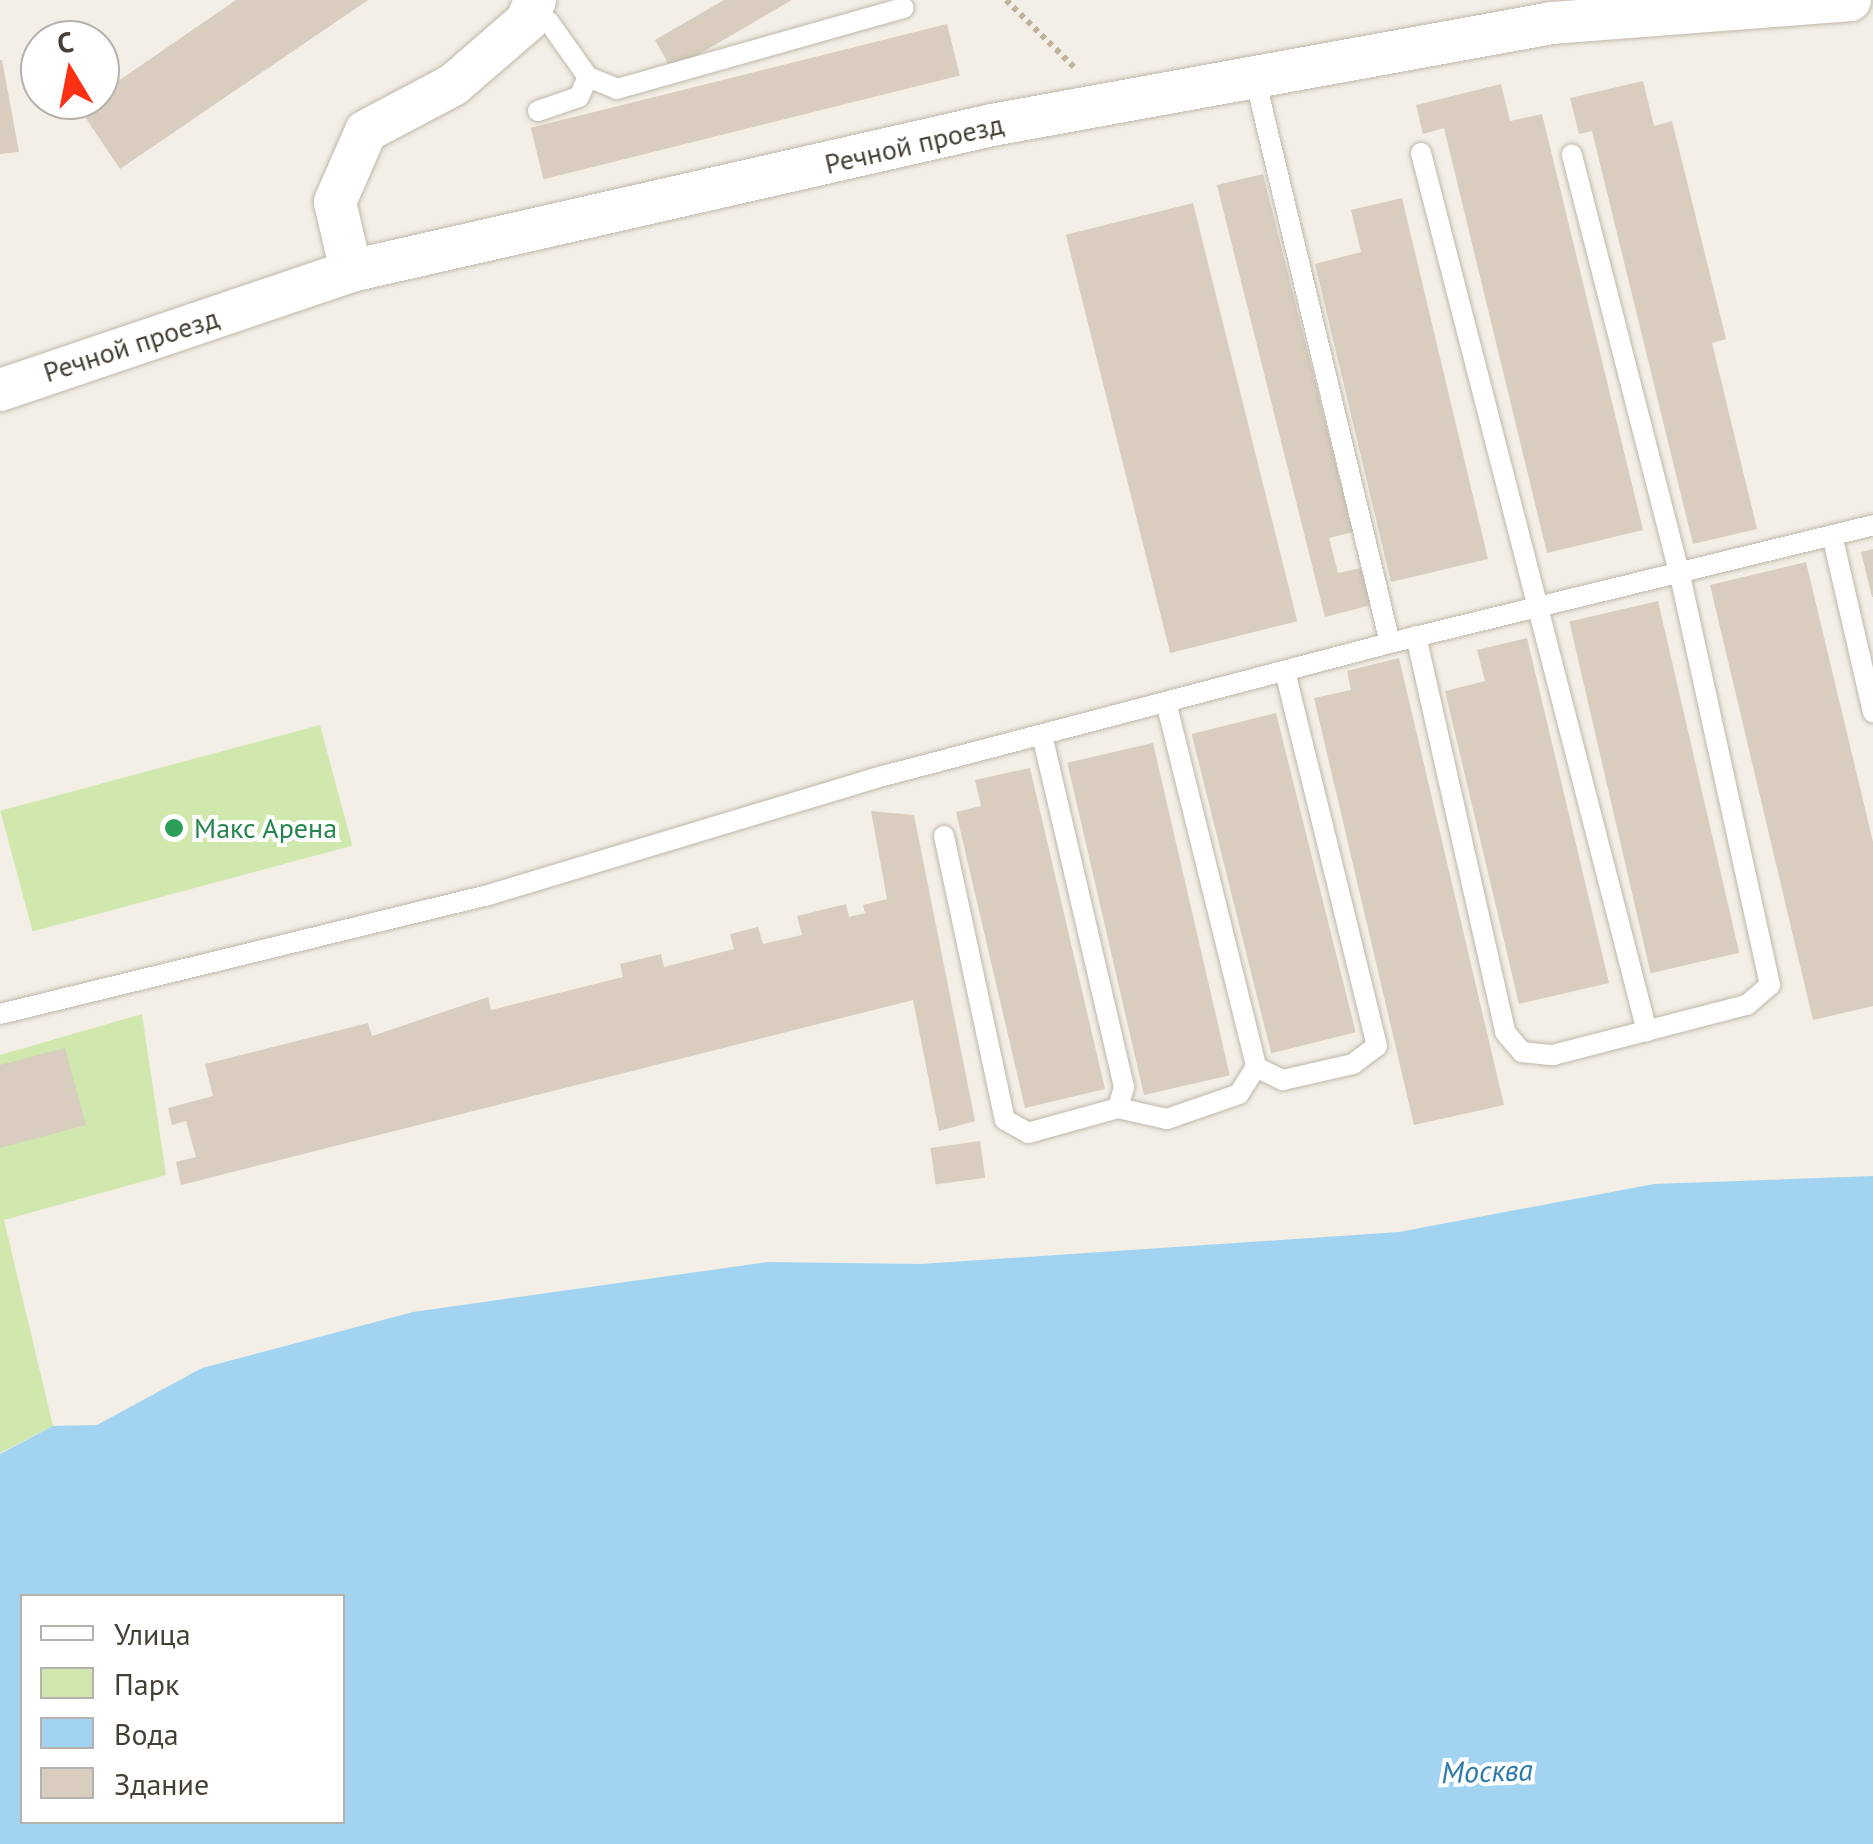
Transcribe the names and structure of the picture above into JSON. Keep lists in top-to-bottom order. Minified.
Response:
{"streets":{"street":["Речной проезд"]},"water":["Москва"],"places":["Макс Арена"],"legend":["Улица","Парк","Вода","Здание"],"north":"top"}
